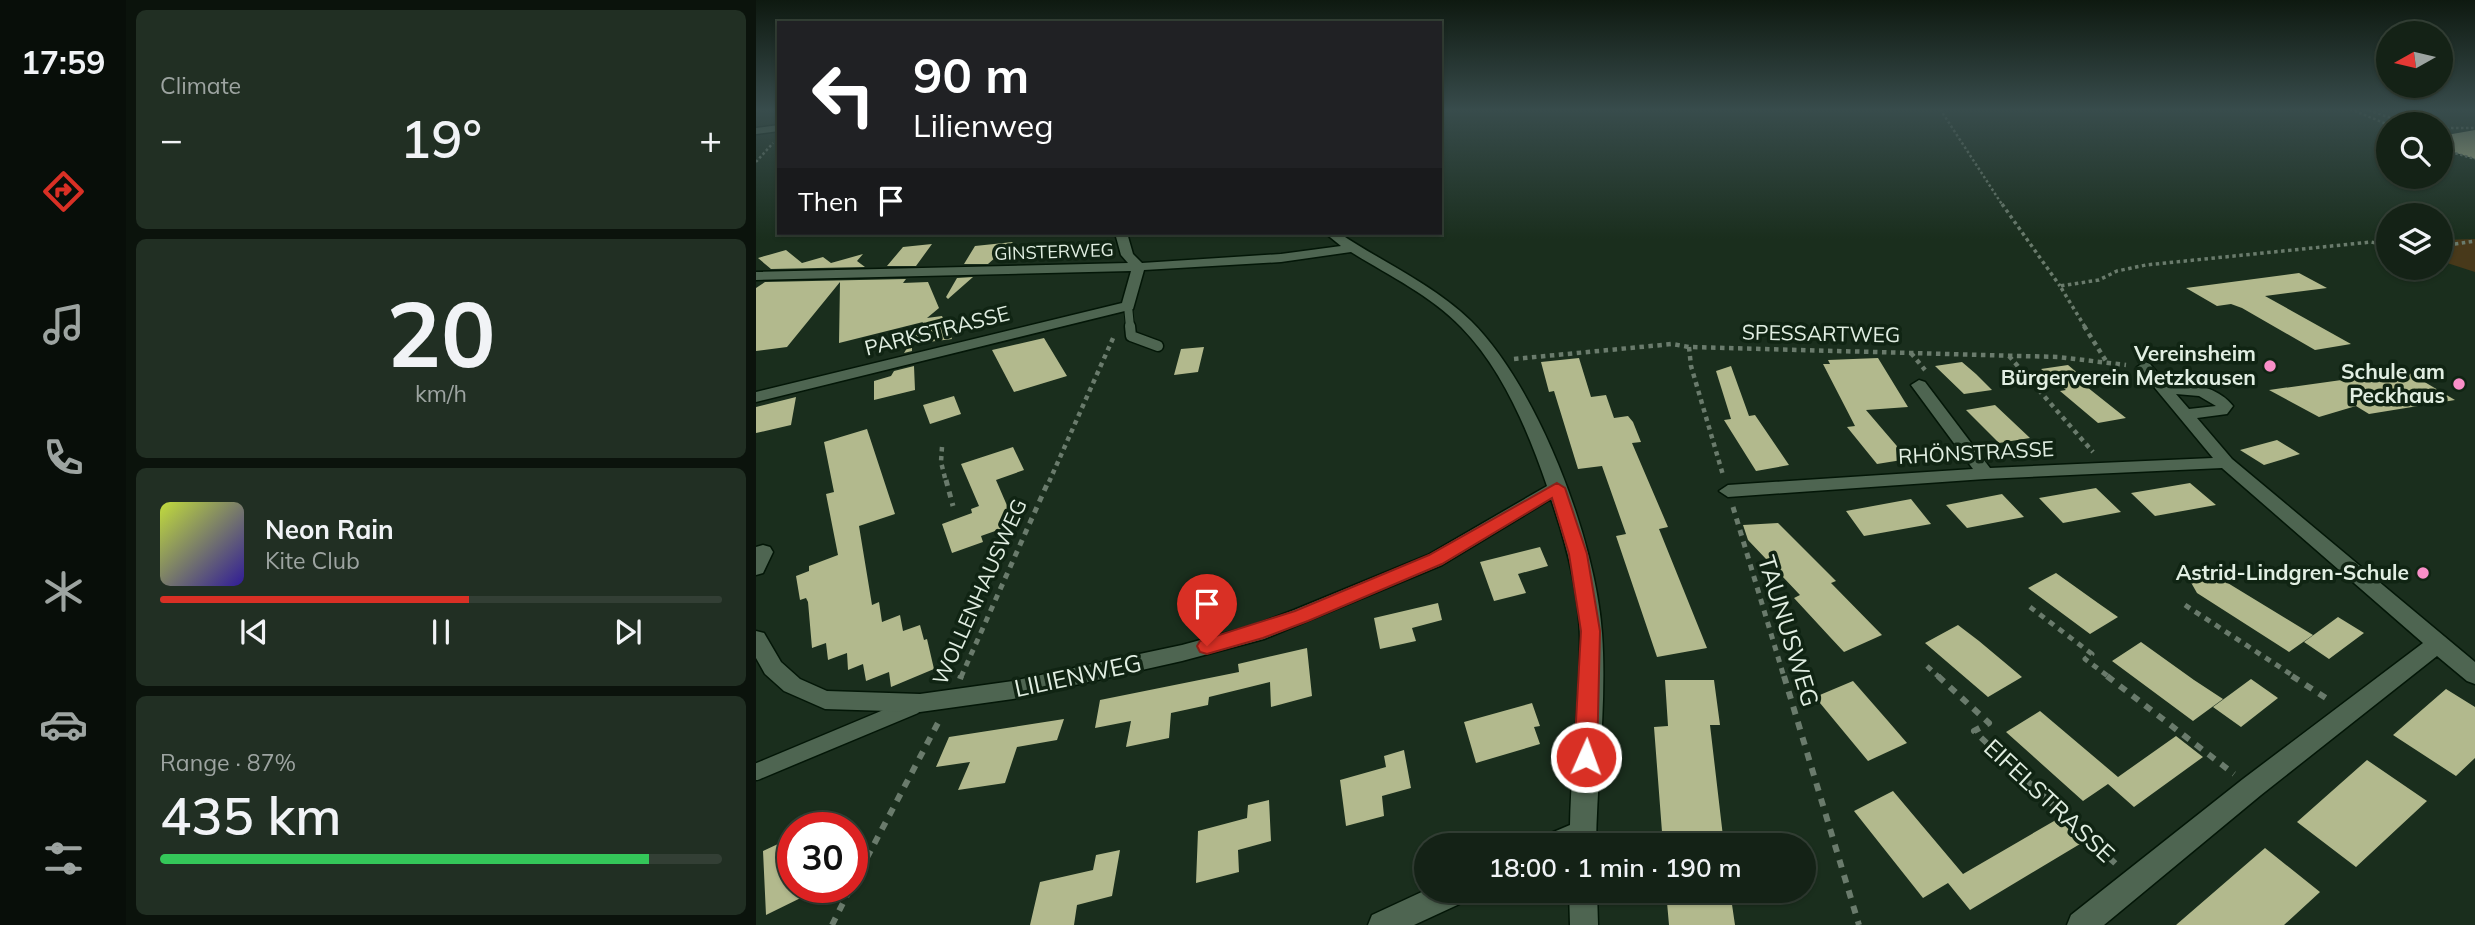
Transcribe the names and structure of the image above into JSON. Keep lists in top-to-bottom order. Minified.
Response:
{"streets":{"street":["GINSTERWEG","PARKSTRASSE","RHÖNSTRASSE","LILIENWEG"],"path":["SPESSARTWEG","WOLLENHAUSWEG","TAUNUSWEG","EIFELSTRASSE"]},"crossings":[["PARKSTRASSE","WOLLENHAUSWEG"],["SPESSARTWEG","TAUNUSWEG"],["RHÖNSTRASSE","TAUNUSWEG"],["WOLLENHAUSWEG","LILIENWEG"]],"places":["Vereinsheim Bürgerverein Metzkausen","Schule am Peckhaus","Astrid-Lindgren-Schule"],"north":"left","page":{"tabs":"17:59","tile":["Climate",["20","km/h"],["Range · 87%","435 km"]],"turn":["90 m","Lilienweg"],"heat":["−","19°","+"],"then":"Then","song":["Neon Rain","Kite Club"],"limit":"30","trip":"18:00 · 1 min · 190 m"}}
